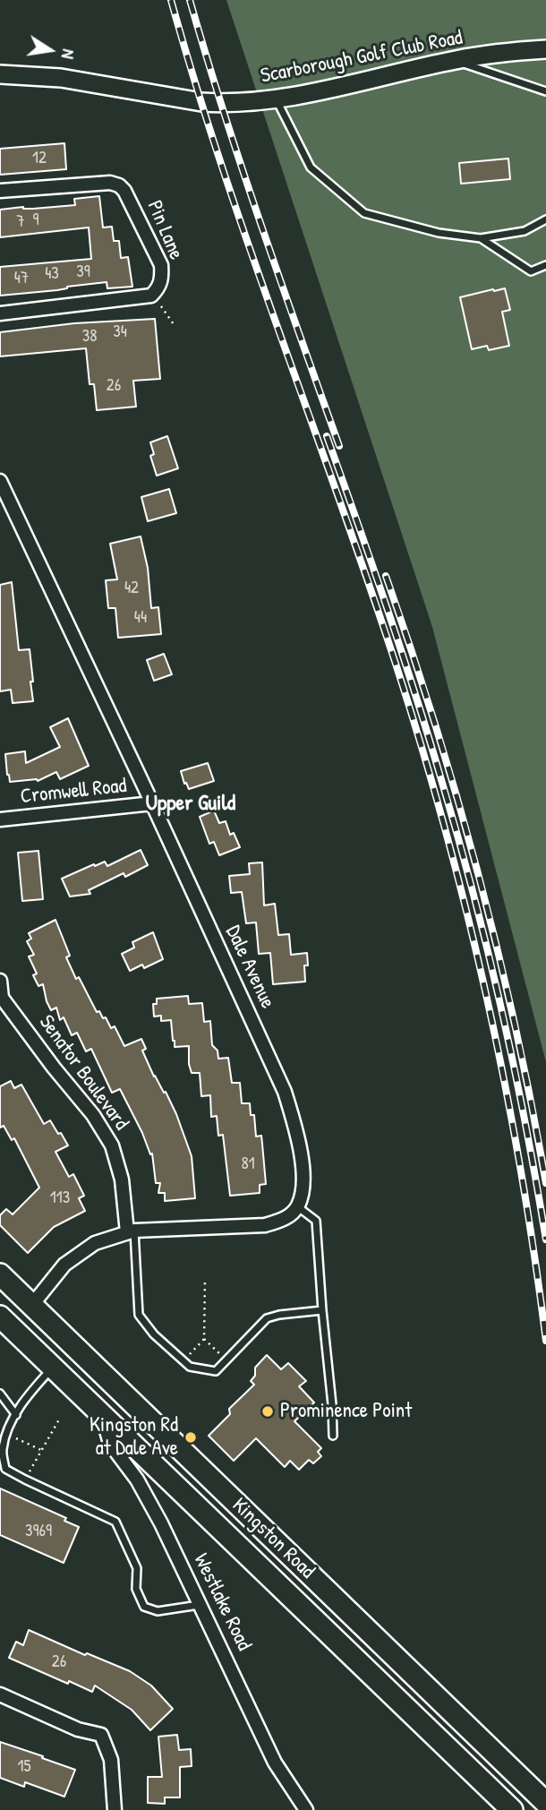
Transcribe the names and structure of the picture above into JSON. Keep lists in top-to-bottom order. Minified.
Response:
{"streets":{"main road":["Kingston Road"],"street":["Scarborough Golf Club Road","Pin Lane","Cromwell Road","Dale Avenue","Senator Boulevard","Westlake Road"]},"crossings":[["Cromwell Road","Dale Avenue"],["Kingston Road","Westlake Road"]],"districts":["Upper Guild"],"places":["Prominence Point","Kingston Rd at Dale Ave"],"house_numbers":["12","9","7","39","43","47","34","38","26","42","44","81","113","3969","26","15"],"north":"right"}
